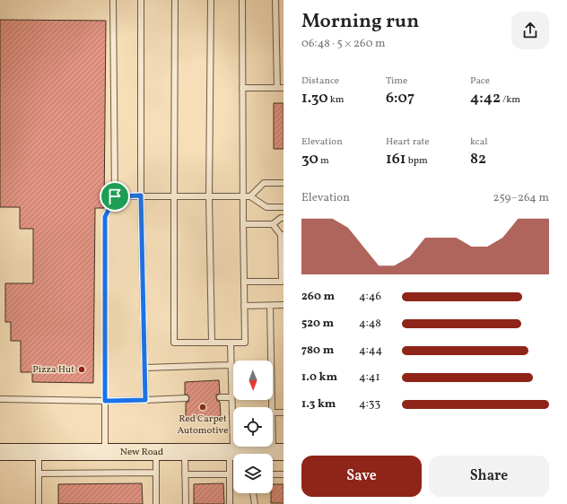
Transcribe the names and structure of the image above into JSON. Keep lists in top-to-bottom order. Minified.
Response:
{"streets":{"street":["New Road"]},"places":["Pizza Hut","Red Carpet Automotive"],"north":"bottom","page":{"heading":["Morning run","06:48 · 5 × 260 m"],"stats":[["Distance","1.30 km"],["Time","6:07"],["Pace","4:42 /km"],["Elevation","30 m"],["Heart rate","161 bpm"],["kcal","82"]],"chart":["Elevation","259–264 m"],"list":[{"name":"260 m","note":"4:46"},{"name":"520 m","note":"4:48"},{"name":"780 m","note":"4:44"},{"name":"1.0 km","note":"4:41"},{"name":"1.3 km","note":"4:33"}],"buttons":["Save","Share"]}}
